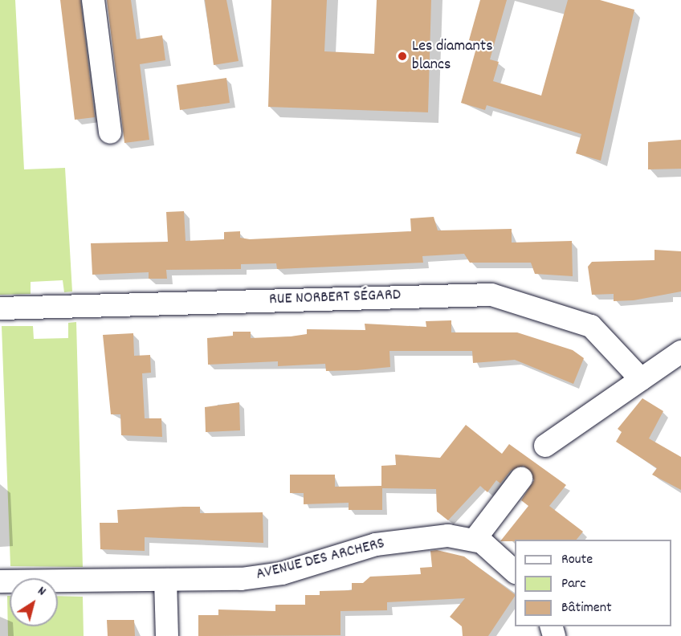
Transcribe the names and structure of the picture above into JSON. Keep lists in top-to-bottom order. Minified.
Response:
{"streets":{"street":["RUE NORBERT SÉGARD","AVENUE DES ARCHERS"]},"places":["Les diamants blancs"],"legend":["Route","Parc","Bâtiment"],"north":"top right"}
